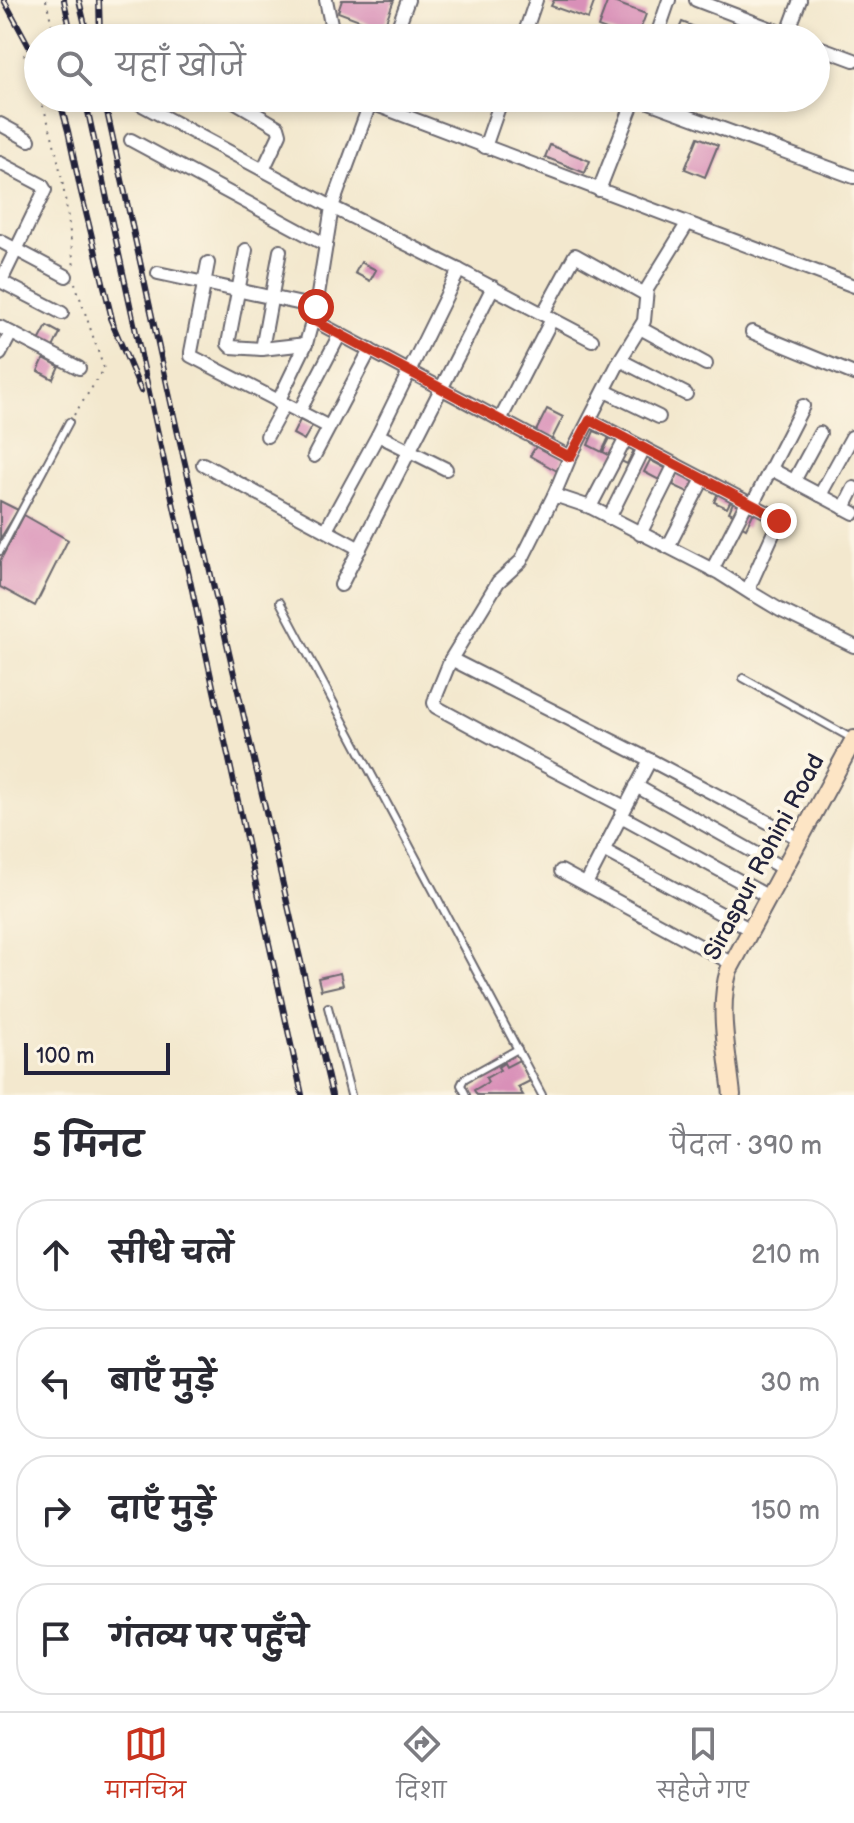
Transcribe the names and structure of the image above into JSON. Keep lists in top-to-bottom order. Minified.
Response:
{"streets":{"street":["Siraspur Rohini Road"]},"scale_bar":"100 m","page":{"search":"यहाँ खोजें","scale":"100 m","heading":["5 मिनट","पैदल · 390 m"],"list":[["सीधे चलें","210 m"],["बाएँ मुड़ें","30 m"],["दाएँ मुड़ें","150 m"],"गंतव्य पर पहुँचे"],"nav":["मानचित्र","दिशा","सहेजे गए"]}}
